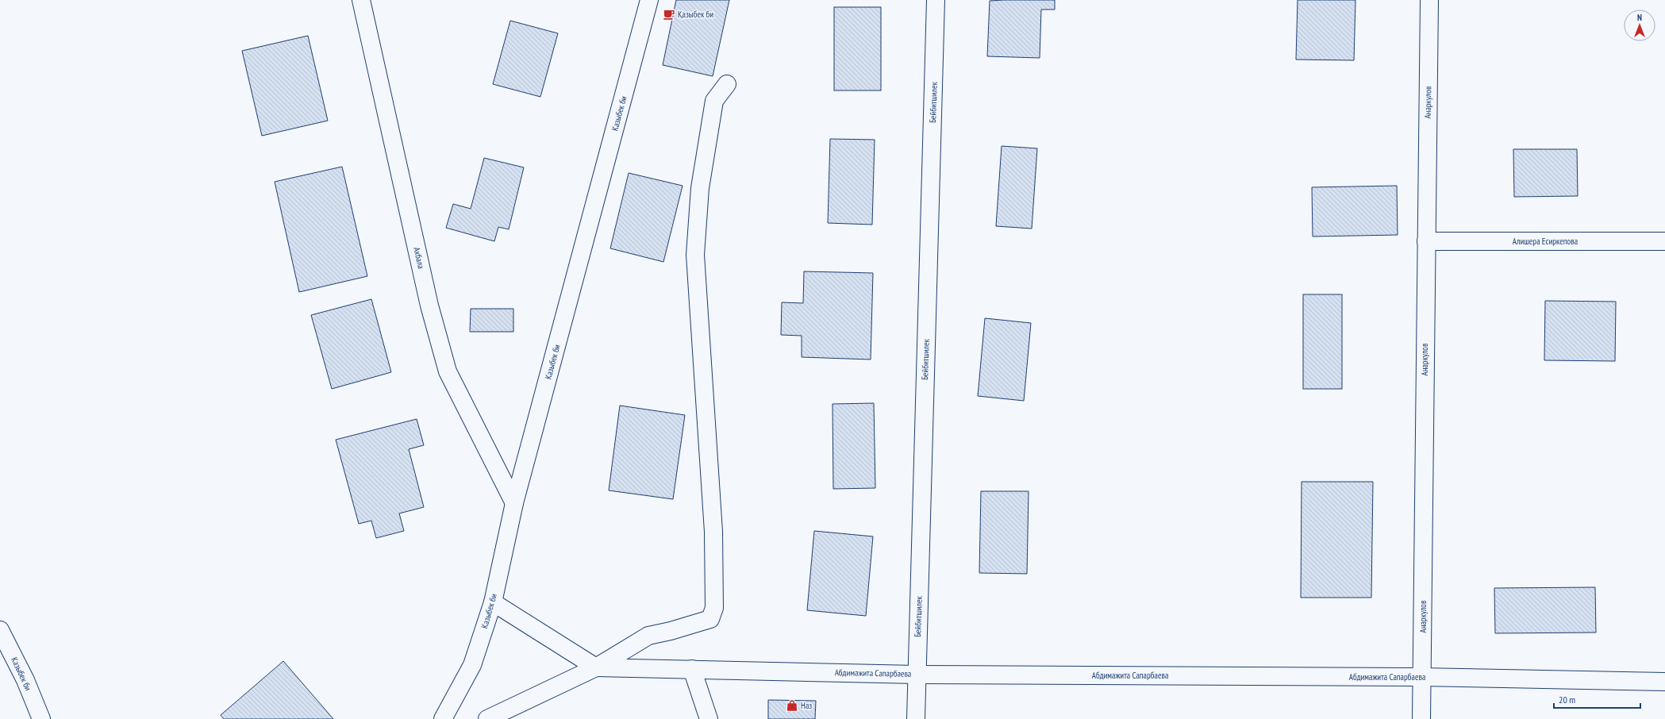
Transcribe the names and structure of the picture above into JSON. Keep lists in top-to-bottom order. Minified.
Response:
{"streets":{"street":["Бейбитшилек","Анаркулов","Казыбек би","Алишера Есиркепова","Акбала","Абдимажита Сапарбаева"]},"crossings":[["Бейбитшилек","Абдимажита Сапарбаева"],["Анаркулов","Алишера Есиркепова"],["Анаркулов","Абдимажита Сапарбаева"],["Казыбек би","Акбала"]],"places":{"cafe":["Қазыбек би"],"shop":["Наз"]},"scale_bar":"20 m","north":"top"}
